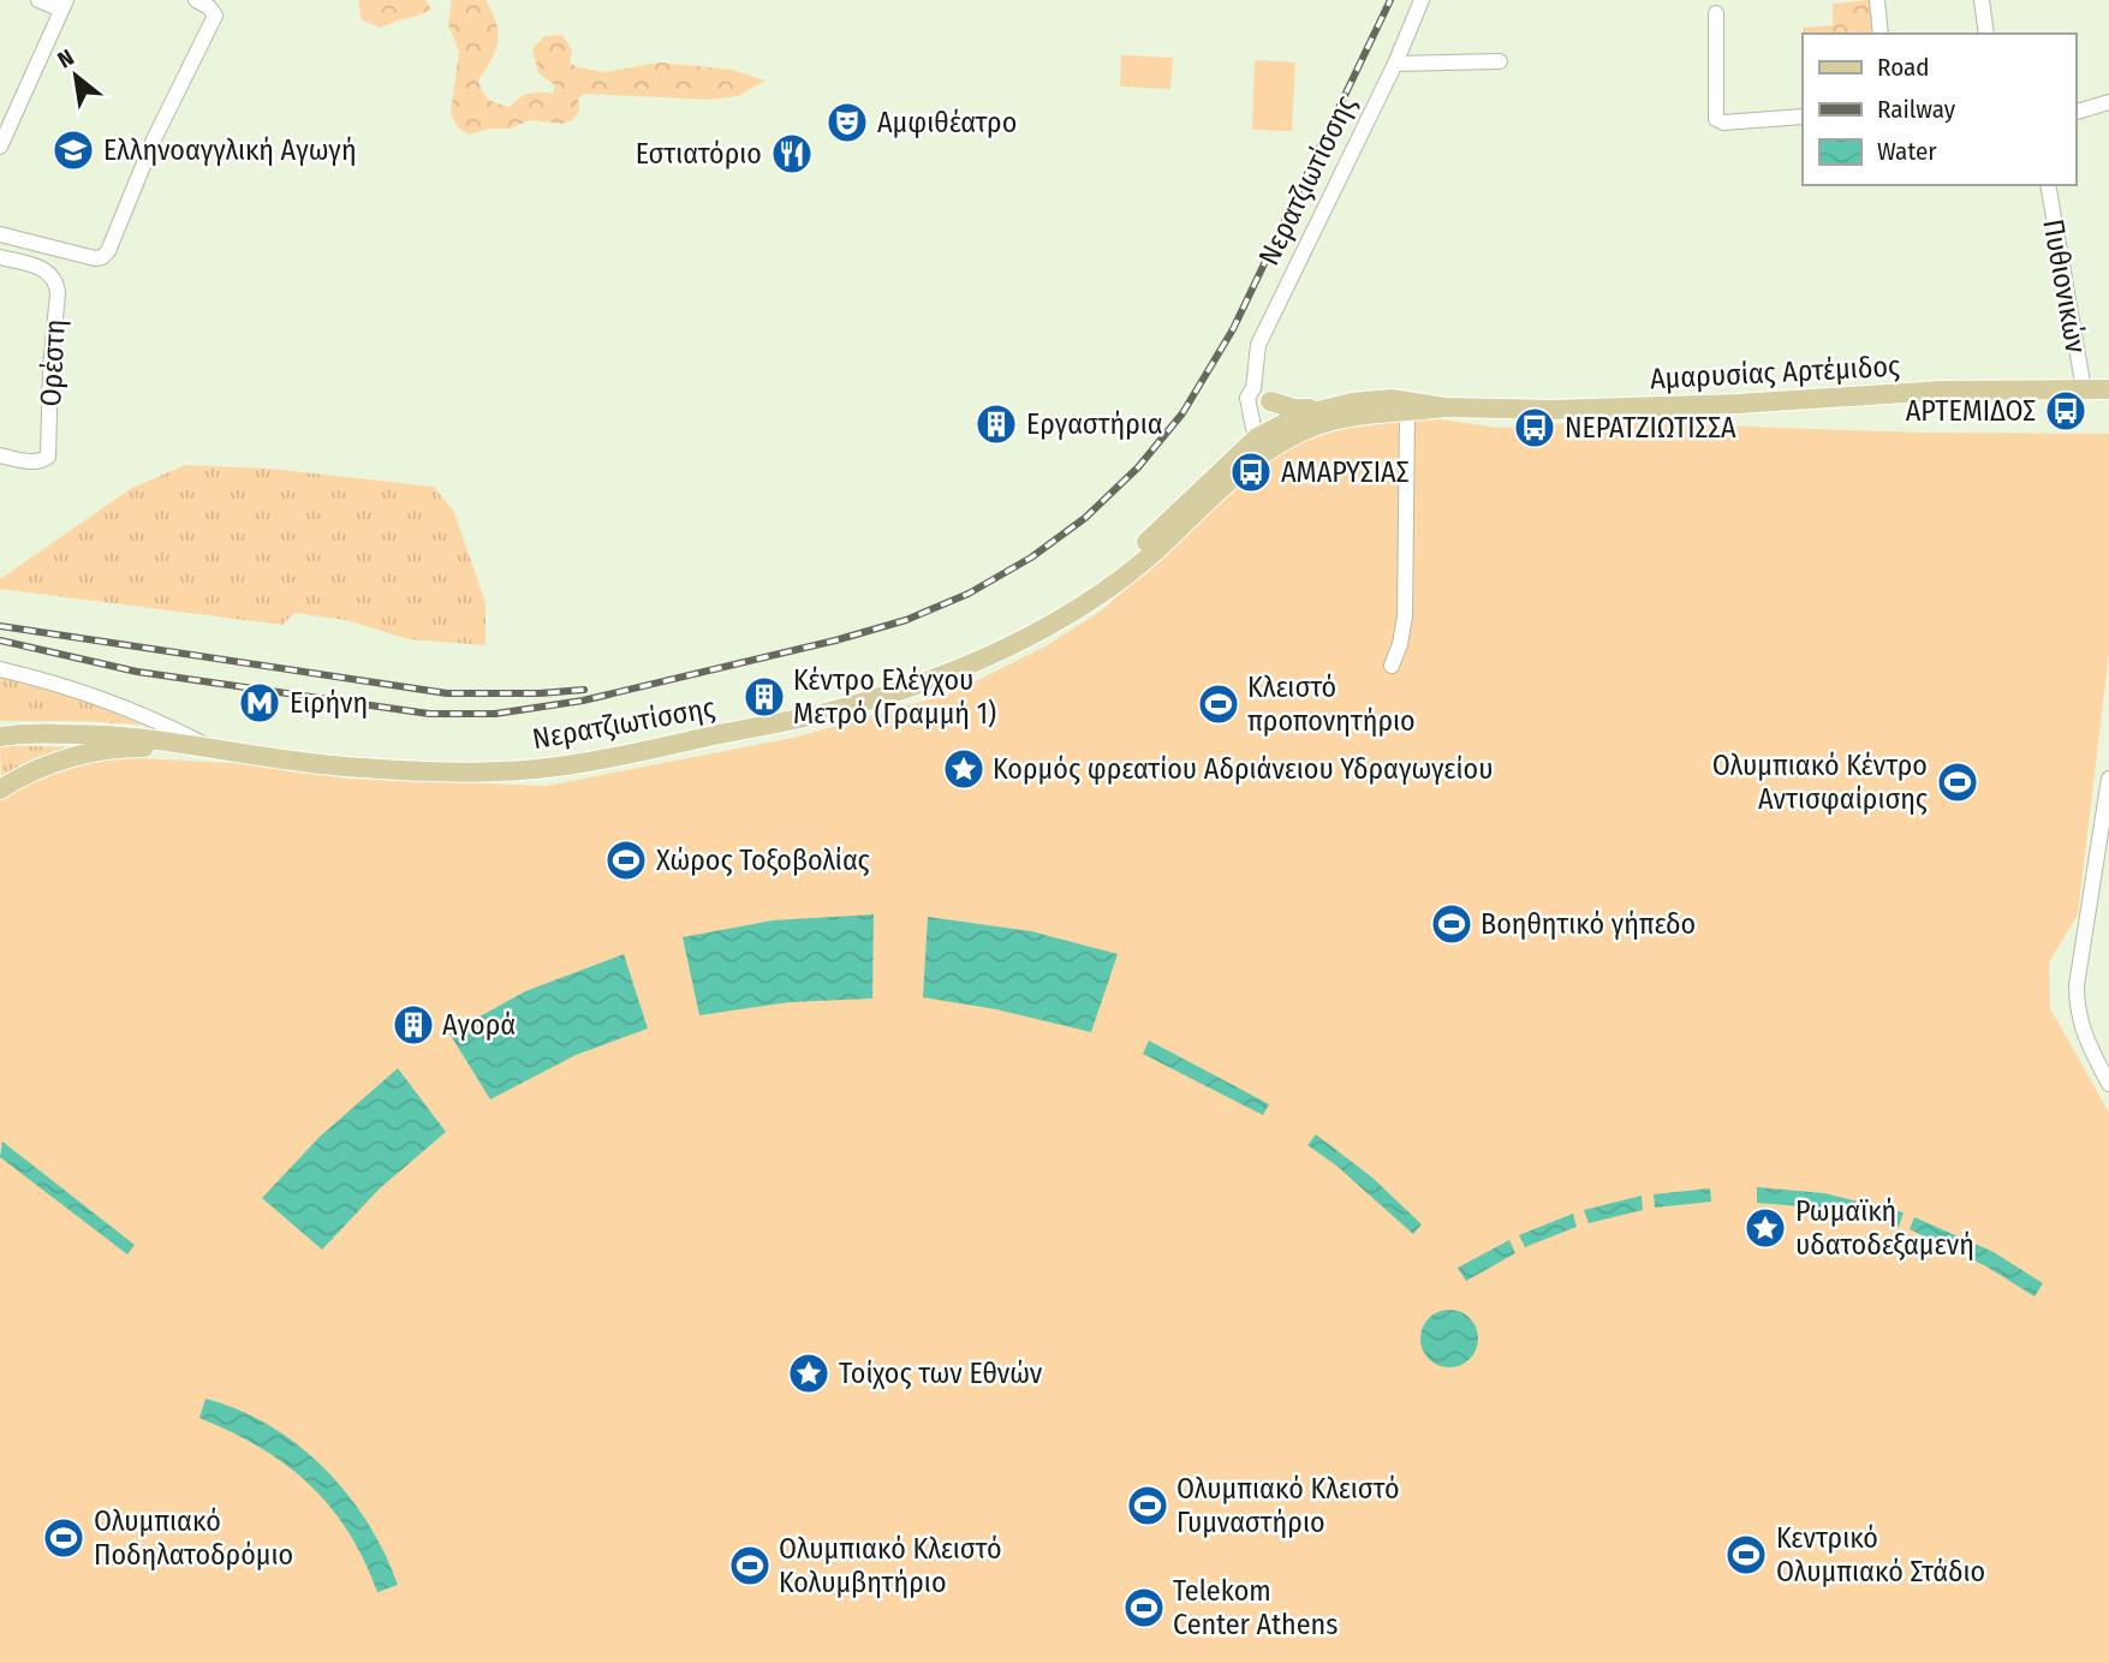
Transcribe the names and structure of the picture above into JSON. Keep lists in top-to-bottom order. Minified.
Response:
{"streets":{"main road":["Νερατζιωτίσσης","Αμαρυσίας Αρτέμιδος"],"street":["Πυθιονικών","Ορέστη"]},"crossings":[["Νερατζιωτίσσης","Αμαρυσίας Αρτέμιδος"],["Πυθιονικών","Αμαρυσίας Αρτέμιδος"]],"places":{"theatre":["Αμφιθέατρο"],"school or university":["Ελληνοαγγλική Αγωγή"],"restaurant":["Εστιατόριο"],"bus stop":["ΑΡΤΕΜΙΔΟΣ","ΝΕΡΑΤΖΙΩΤΙΣΣΑ","ΑΜΑΡΥΣΙΑΣ"],"building":["Εργαστήρια","Κέντρο Ελέγχου Μετρό (Γραμμή 1)","Αγορά"],"metro station":["Ειρήνη"],"sports":["Κλειστό προπονητήριο","Ολυμπιακό Κέντρο Αντισφαίρισης","Χώρος Τοξοβολίας","Βοηθητικό γήπεδο","Ολυμπιακό Κλειστό Γυμναστήριο","Ολυμπιακό Ποδηλατοδρόμιο","Κεντρικό Ολυμπιακό Στάδιο","Ολυμπιακό Κλειστό Κολυμβητήριο","Telekom Center Athens"],"place":["Κορμός φρεατίου Αδριάνειου Υδραγωγείου","Ρωμαϊκή υδατοδεξαμενή","Τοίχος των Εθνών"]},"legend":["Road","Railway","Water"],"north":"top left"}
